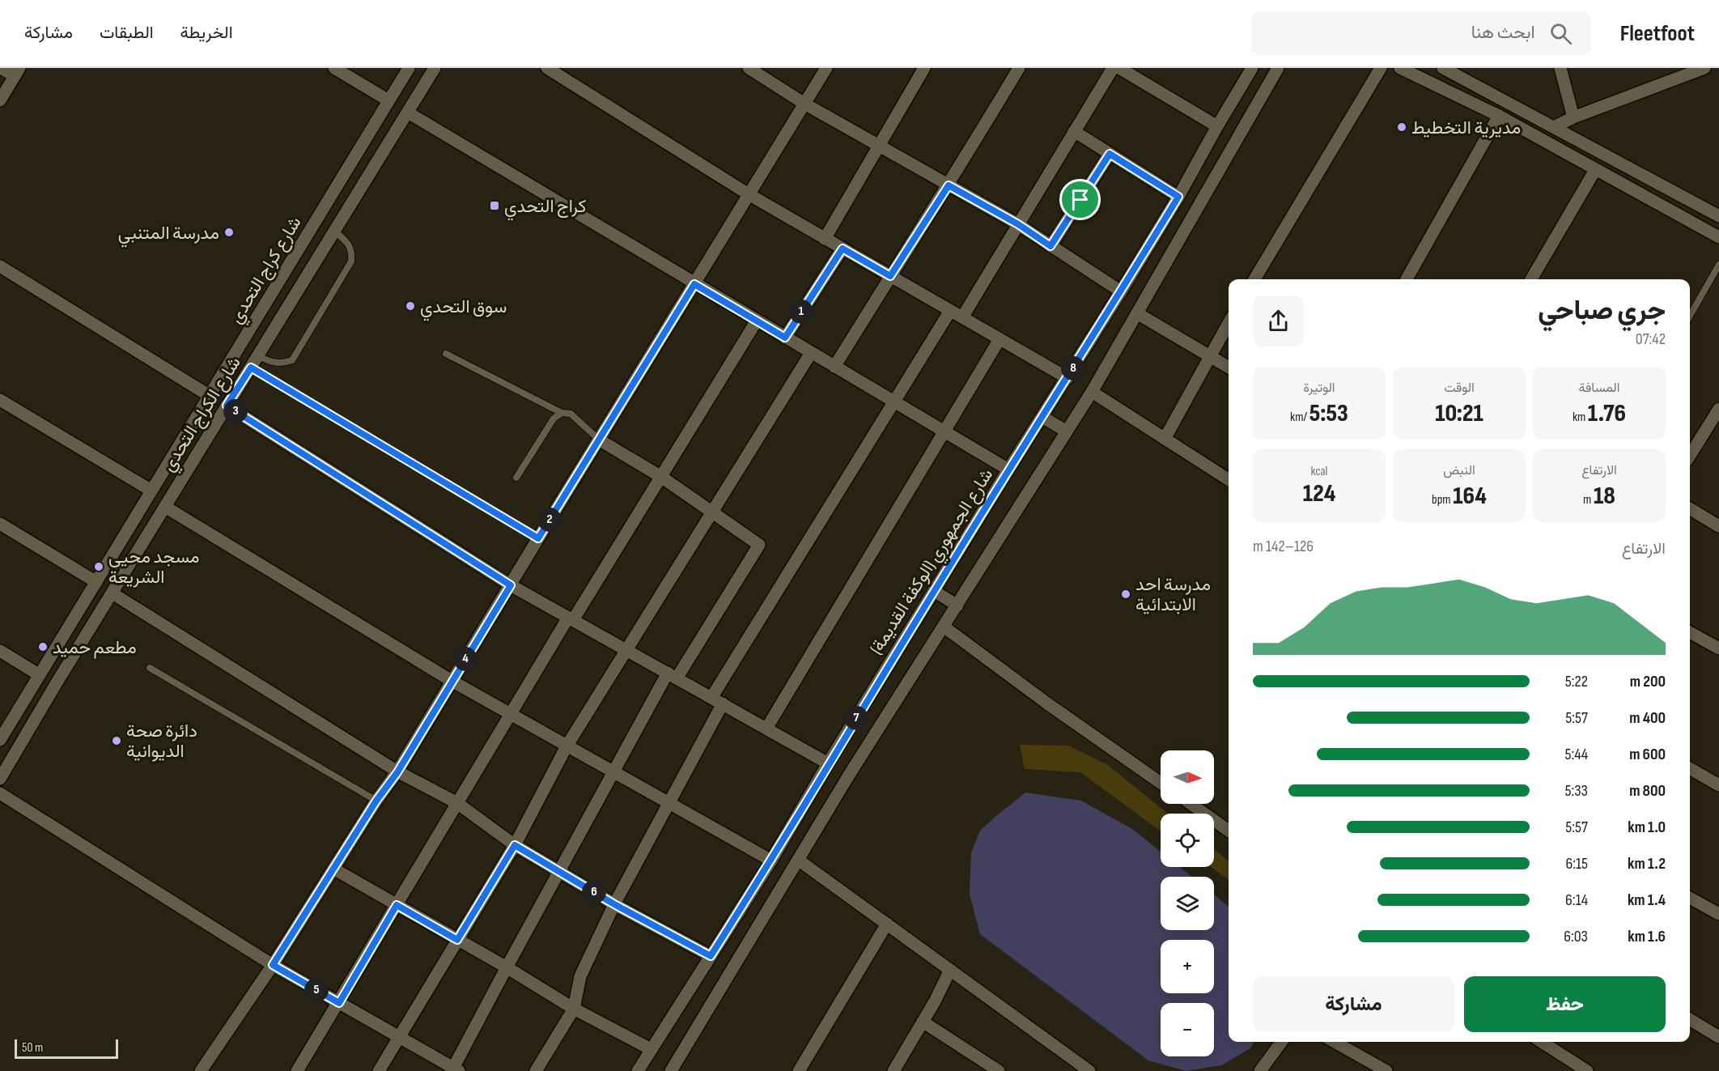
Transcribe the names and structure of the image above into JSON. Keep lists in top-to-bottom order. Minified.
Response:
{"streets":{"street":["شارع كراج التحدي","شارع الكراج التحدي","شارع الجمهوري (الوكفة القديمة)"]},"places":{"other":["مديرية التخطيط","مدرسة المتنبي","سوق التحدي","مسجد محيي الشريعة","مدرسة احد الابتدائية","مطعم حميد","دائرة صحة الديوانية"],"transit":["كراج التحدي"]},"scale_bar":"50 m","north":"right","page":{"header":"Fleetfoot","search":"ابحث هنا","nav":["الخريطة","الطبقات","مشاركة"],"heading":["جري صباحي","07:42"],"pins":["1","8","3","2","4","7","6","5"],"stats":[["المسافة","1.76 km"],["الوقت","10:21"],["الوتيرة","5:53 /km"],["الارتفاع","18 m"],["النبض","164 bpm"],["kcal","124"]],"chart":["الارتفاع","126–142 m"],"list":[{"name":"200 m","note":"5:22"},{"name":"400 m","note":"5:57"},{"name":"600 m","note":"5:44"},{"name":"800 m","note":"5:33"},{"name":"1.0 km","note":"5:57"},{"name":"1.2 km","note":"6:15"},{"name":"1.4 km","note":"6:14"},{"name":"1.6 km","note":"6:03"}],"map_buttons":["+","−"],"buttons":["حفظ","مشاركة"],"scale":"50 m"}}
